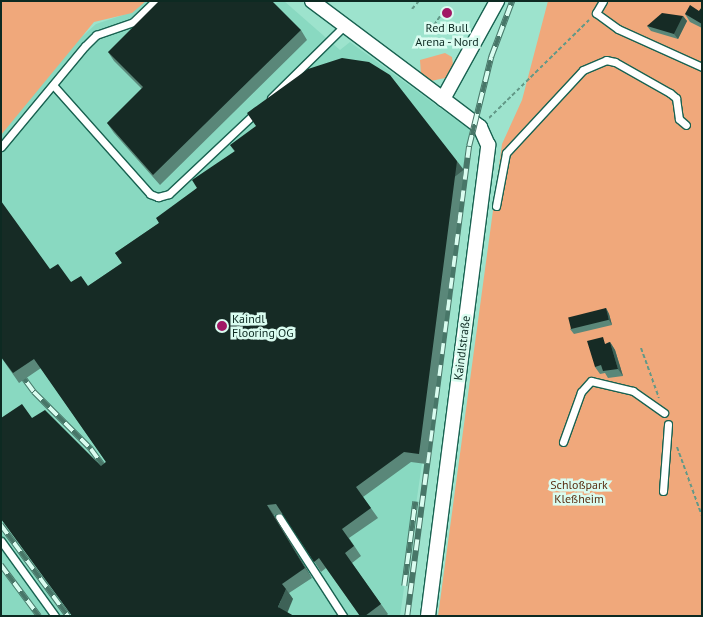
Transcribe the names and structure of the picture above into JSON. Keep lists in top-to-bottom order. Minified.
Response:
{"streets":{"street":["Kaindlstraße"]},"parks":["Schloßpark Kleßheim"],"places":["Red Bull Arena - Nord","Kaindl Flooring OG"]}
